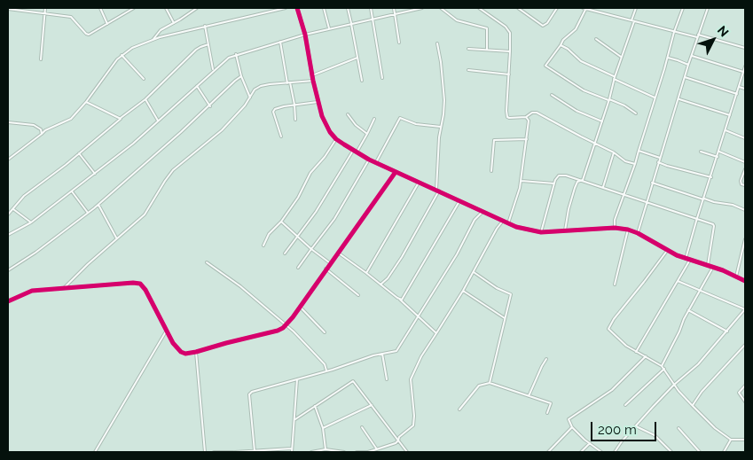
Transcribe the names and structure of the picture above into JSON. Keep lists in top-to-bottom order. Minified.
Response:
{"scale_bar":"200 m","north":"top right"}
